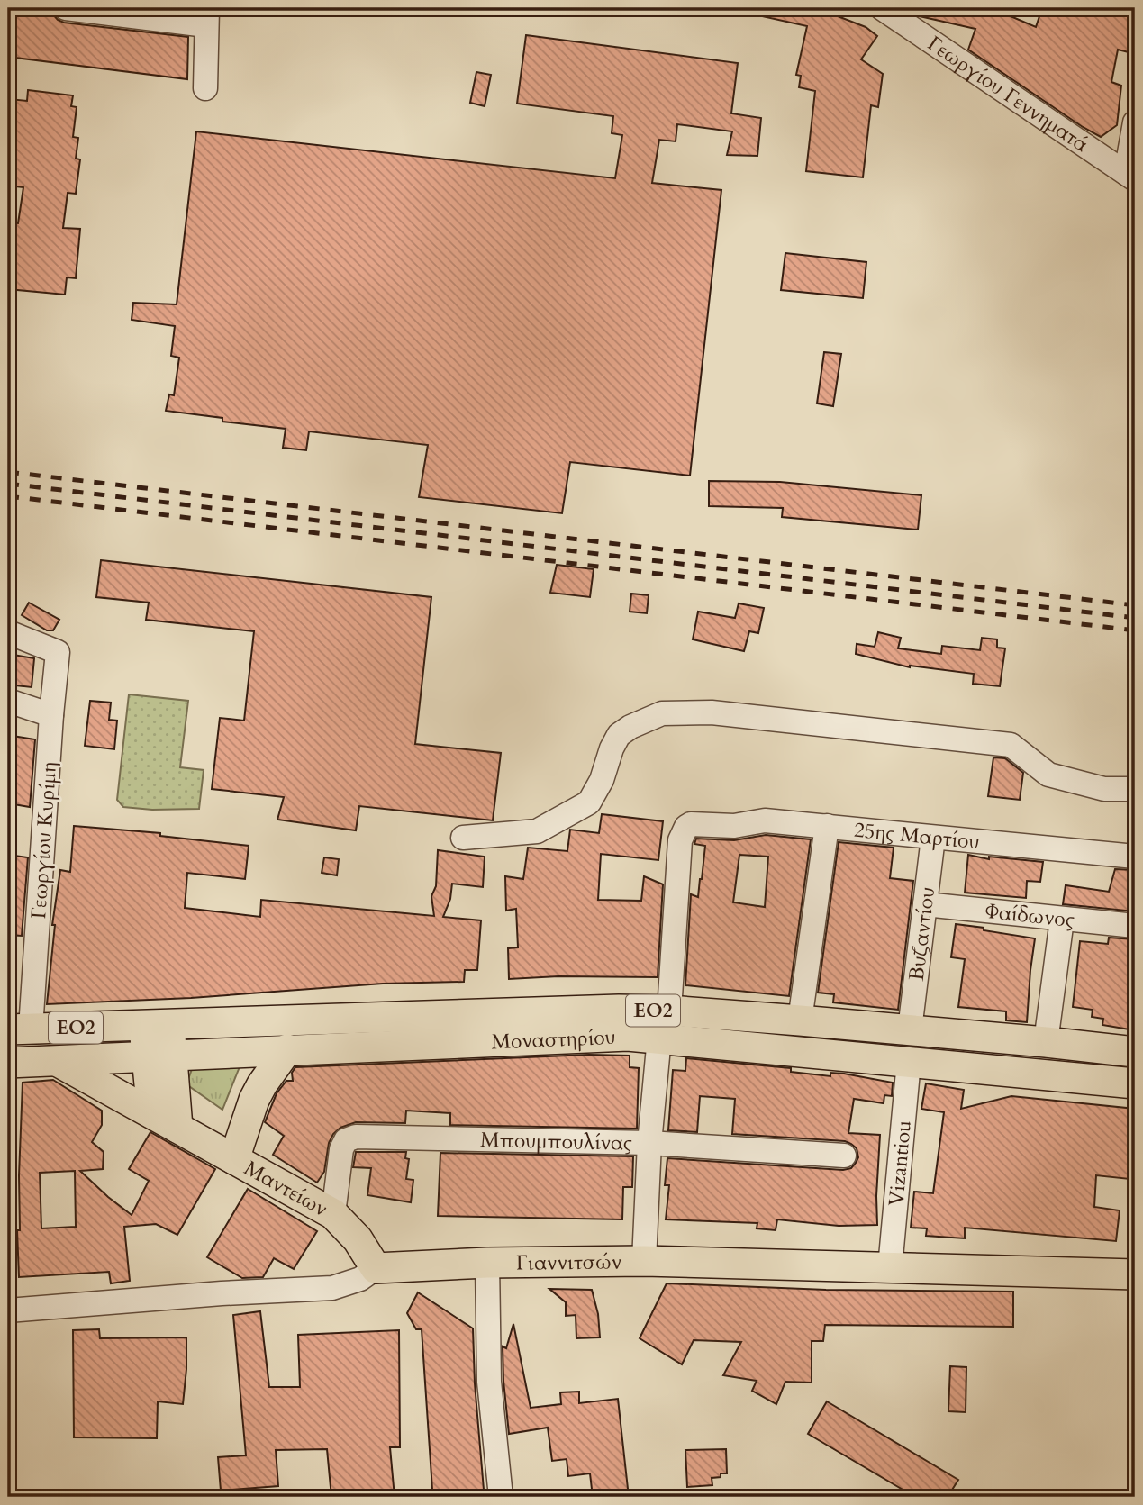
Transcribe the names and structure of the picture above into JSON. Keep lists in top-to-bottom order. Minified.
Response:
{"streets":{"main road":["ΕΟ2","Μοναστηρίου","Μαντείων","Γιαννιτσών"],"street":["Γεωργίου Γεννηματά","25ης Μαρτίου","Γεωργίου Κυρίμη","Φαίδωνος","Βυζαντίου","Μπουμπουλίνας","Vizantiou"]},"crossings":[["25ης Μαρτίου","Βυζαντίου"],["25ης Μαρτίου","Μοναστηρίου"],["Γεωργίου Κυρίμη","Μοναστηρίου"],["Φαίδωνος","Βυζαντίου"],["Βυζαντίου","Μοναστηρίου"],["Μοναστηρίου","Vizantiou"],["Μοναστηρίου","Μαντείων"],["Μπουμπουλίνας","Μαντείων"],["Vizantiou","Γιαννιτσών"],["Μαντείων","Γιαννιτσών"]]}
